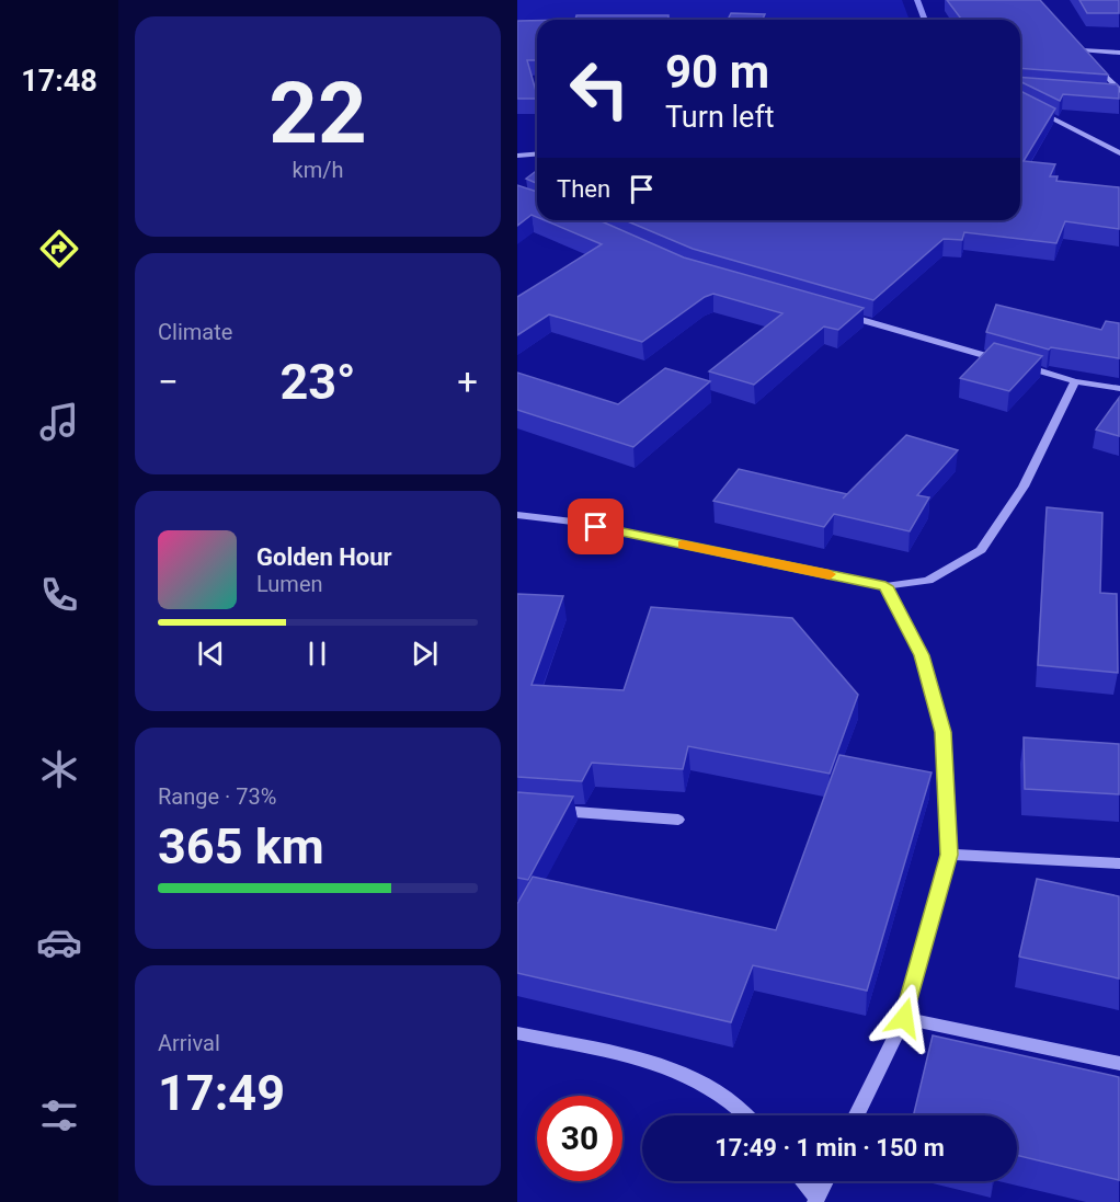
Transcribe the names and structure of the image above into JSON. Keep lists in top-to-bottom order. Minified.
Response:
{"page":{"tabs":"17:48","tile":[["22","km/h"],"Climate",["Range · 73%","365 km"],["Arrival","17:49"]],"turn":["90 m","Turn left"],"then":"Then","heat":["−","23°","+"],"song":["Golden Hour","Lumen"],"limit":"30","trip":"17:49 · 1 min · 150 m"}}
